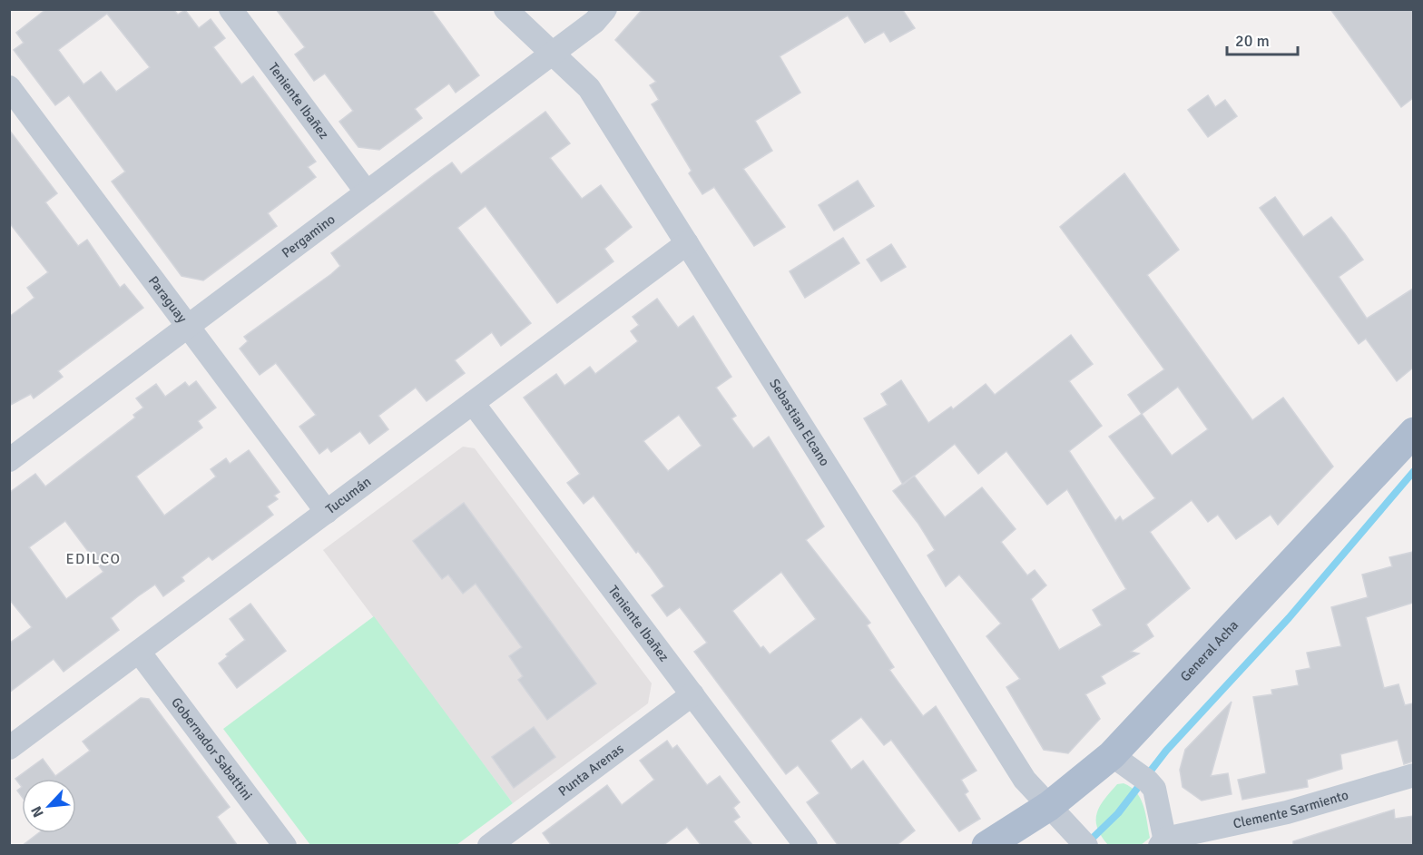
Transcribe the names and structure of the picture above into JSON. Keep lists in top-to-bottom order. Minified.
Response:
{"streets":{"main road":["General Acha"],"street":["Teniente Ibañez","Pergamino","Paraguay","Sebastian Elcano","Tucumán","Gobernador Sabattini","Punta Arenas","Clemente Sarmiento"]},"crossings":[["Teniente Ibañez","Pergamino"],["Teniente Ibañez","Tucumán"],["Teniente Ibañez","Punta Arenas"],["Pergamino","Paraguay"],["Pergamino","Sebastian Elcano"],["Paraguay","Tucumán"],["Sebastian Elcano","Tucumán"],["Sebastian Elcano","General Acha"],["Tucumán","Gobernador Sabattini"]],"districts":["EDILCO"],"scale_bar":"20 m","north":"bottom left"}
